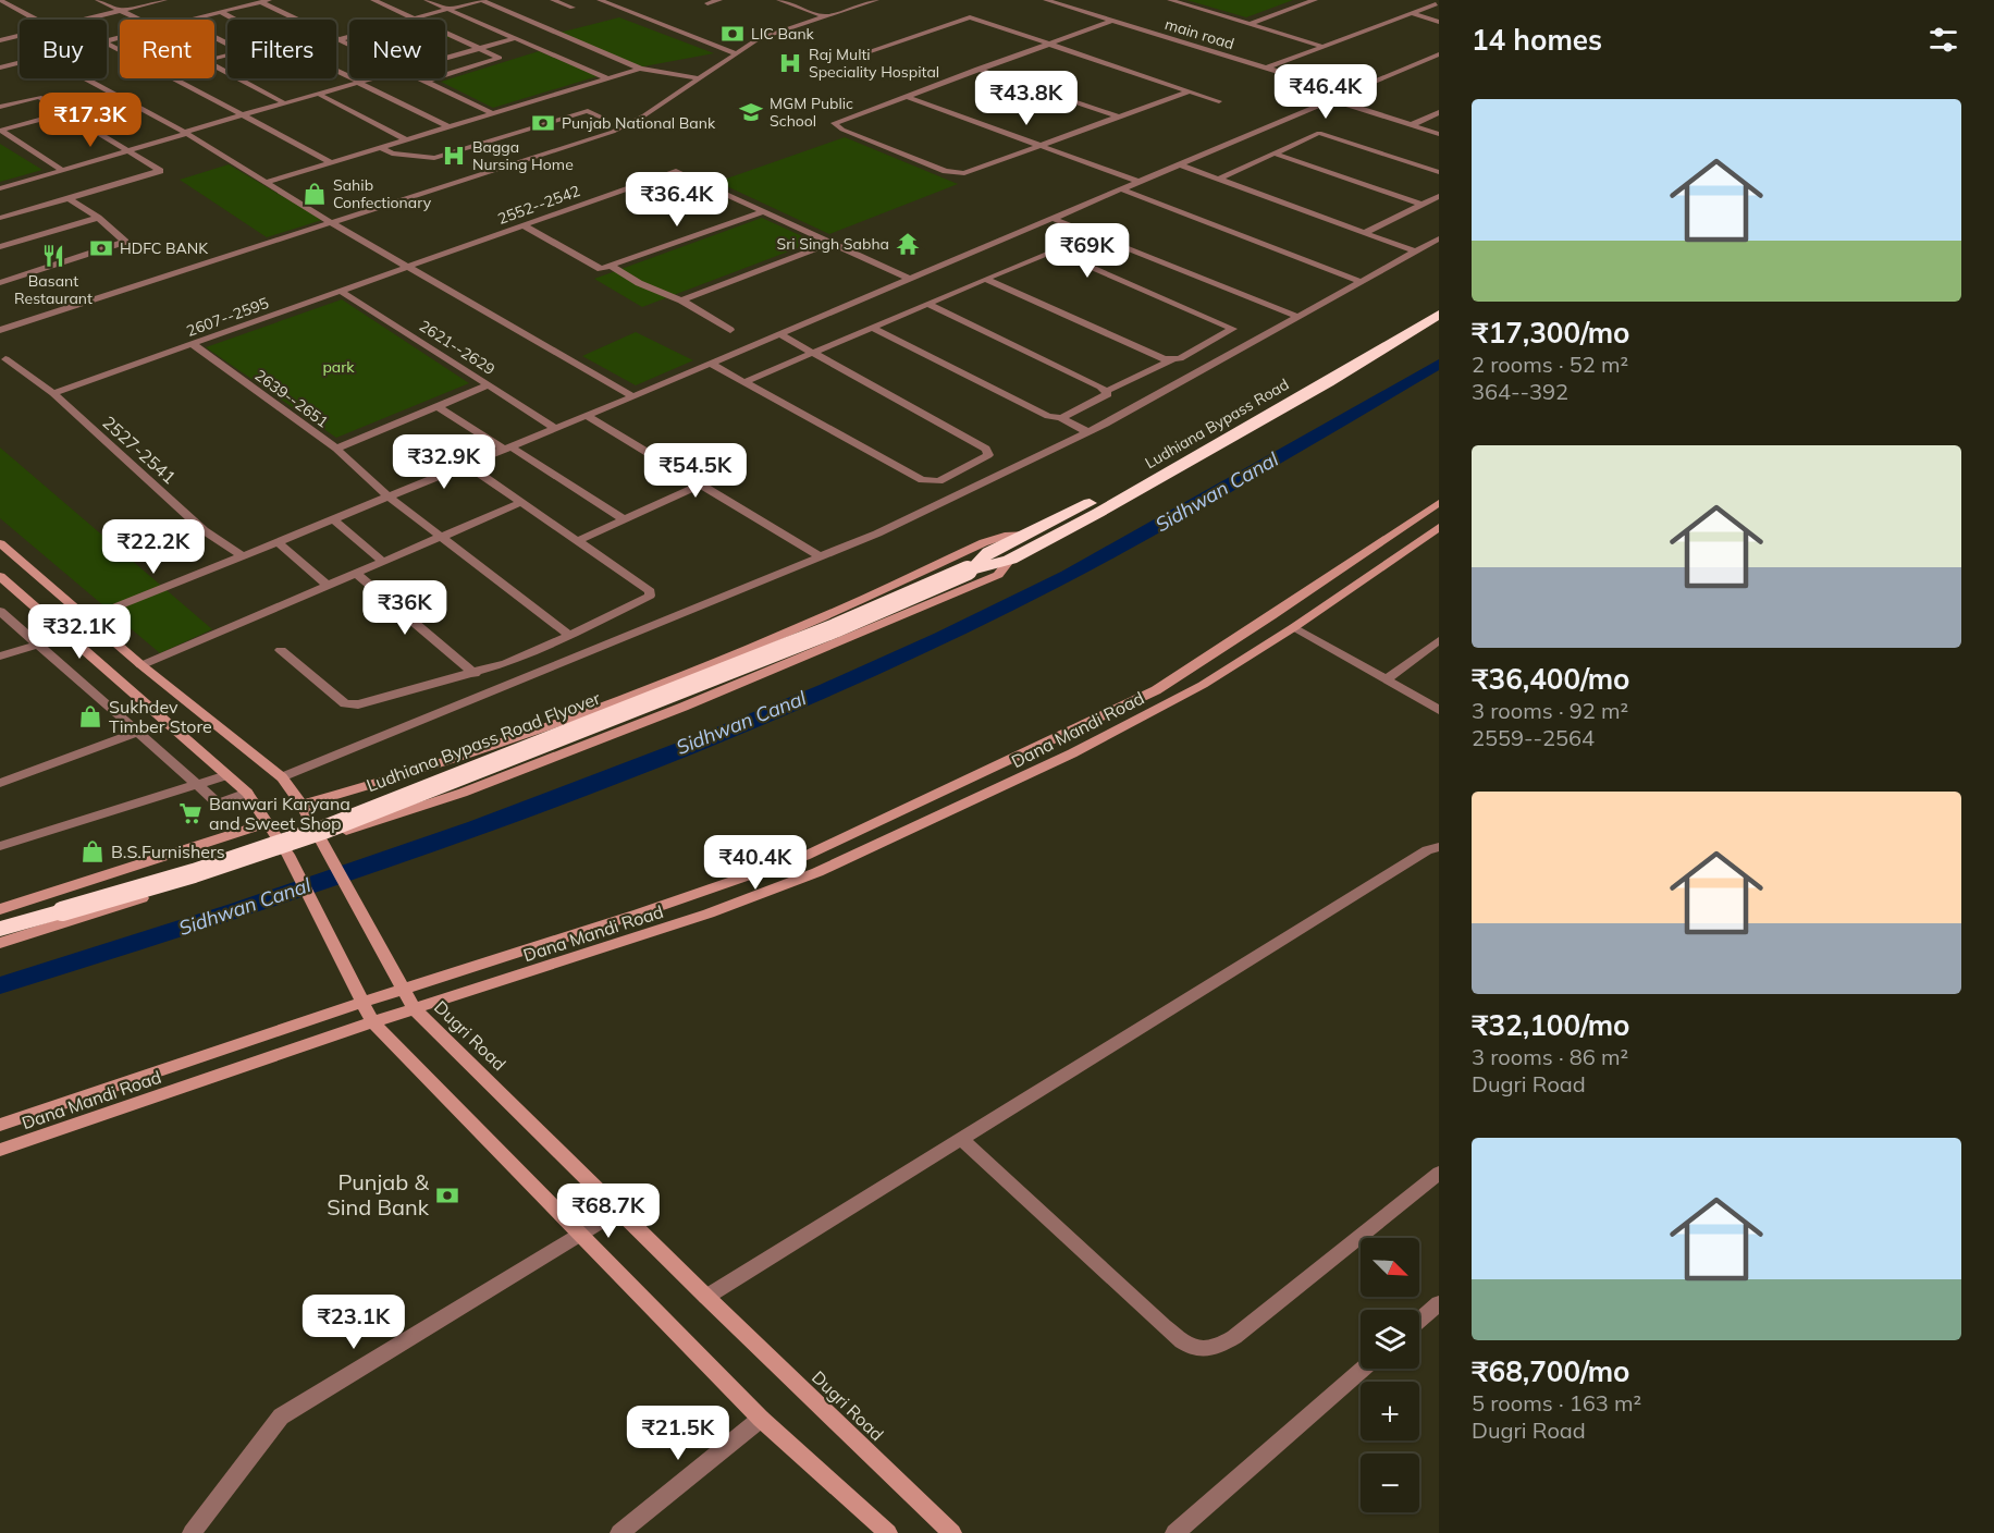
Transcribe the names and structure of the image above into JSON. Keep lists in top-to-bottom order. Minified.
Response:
{"streets":{"highway":["Ludhiana Bypass Road","Ludhiana Bypass Road Flyover"],"street":["main road","2552--2542","2607--2595","2621--2629","2639--2651","2527-2541","Dana Mandi Road","Dugri Road"]},"crossings":[["2552--2542","2607--2595"],["2607--2595","2621--2629"],["2607--2595","2639--2651"],["2607--2595","2527-2541"],["2621--2629","2639--2651"],["Ludhiana Bypass Road","Ludhiana Bypass Road Flyover"],["Dana Mandi Road","Dugri Road"]],"water":["Sidhwan Canal"],"parks":["park"],"places":{"bank":["LIC Bank","Punjab National Bank","HDFC BANK","Punjab & Sind Bank"],"hospital":["Raj Multi Speciality Hospital","Bagga Nursing Home"],"school or university":["MGM Public School"],"shop":["Sahib Confectionary","Sukhdev Timber Store","B.S.Furnishers"],"temple":["Sri Singh Sabha"],"restaurant":["Basant Restaurant"],"supermarket":["Banwari Karyana and Sweet Shop"]},"north":"bottom right","page":{"heading":"14 homes","chip":["Buy","Rent","Filters","New"],"price":["₹46.4K","₹43.8K","₹17.3K","₹36.4K","₹69K","₹32.9K","₹54.5K","₹22.2K","₹36K","₹32.1K","₹40.4K","₹68.7K","₹23.1K","₹21.5K"],"list":[{"name":"₹17,300/mo","note":"2 rooms · 52 m² · 364--392"},{"name":"₹36,400/mo","note":"3 rooms · 92 m² · 2559--2564"},{"name":"₹32,100/mo","note":"3 rooms · 86 m² · Dugri Road"},{"name":"₹68,700/mo","note":"5 rooms · 163 m² · Dugri Road"}],"map_buttons":["+","−"]}}
